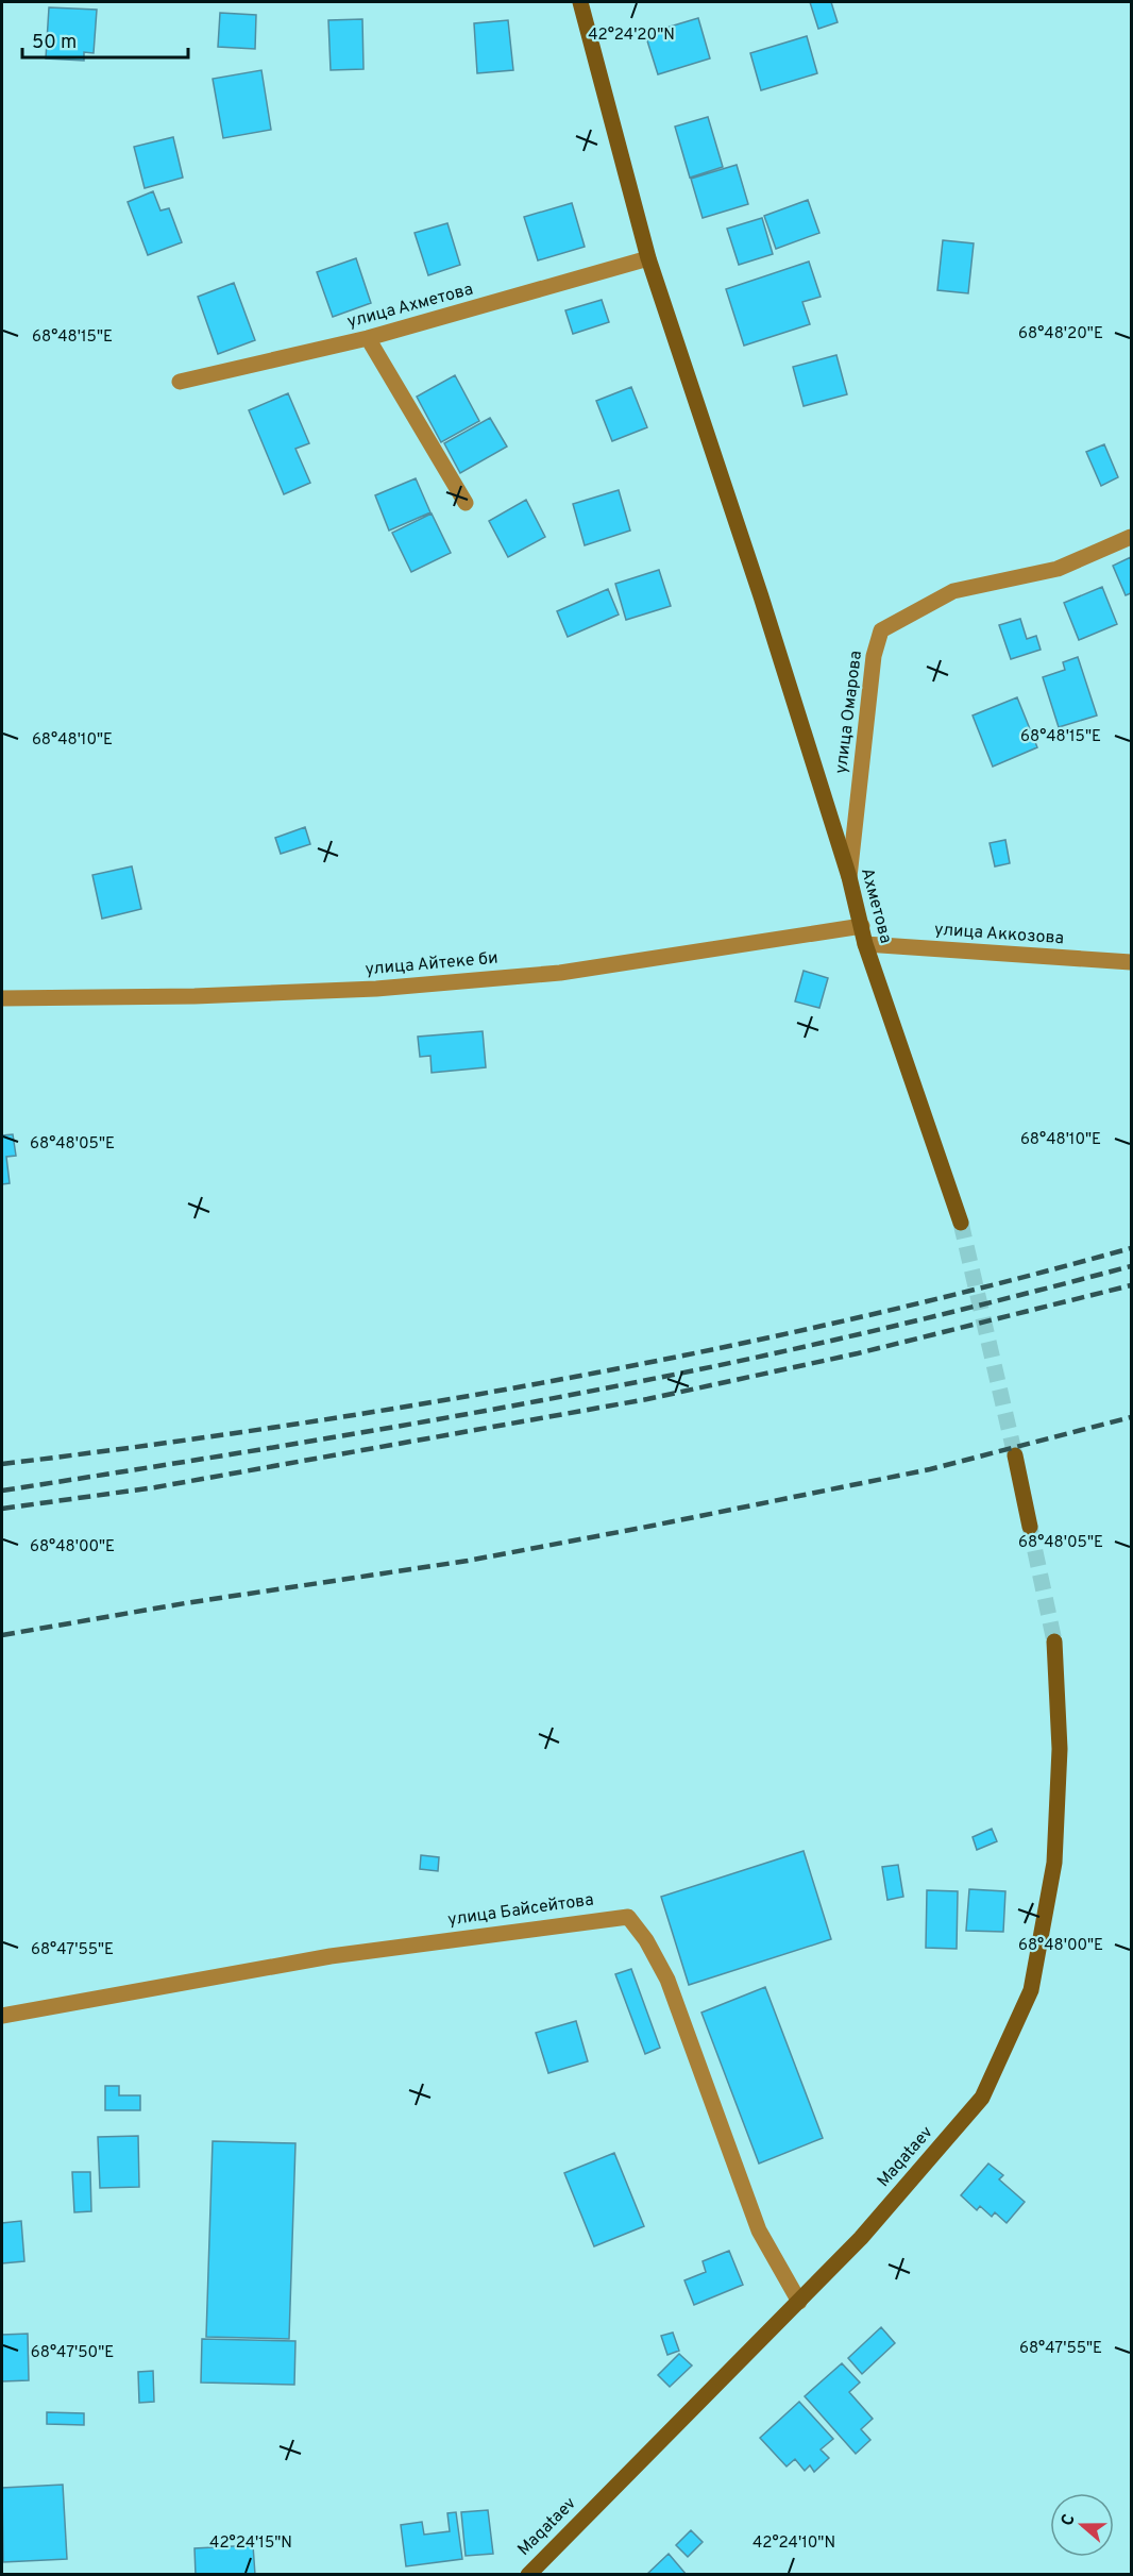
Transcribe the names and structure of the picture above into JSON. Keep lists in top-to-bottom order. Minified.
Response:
{"streets":{"main road":["Ахметова","Maqataev"],"street":["улица Ахметова","улица Омарова","улица Аккозова","улица Айтеке би","улица Байсейтова"]},"crossings":[["улица Ахметова","Ахметова"],["улица Омарова","Ахметова"],["Ахметова","улица Аккозова"],["Ахметова","улица Айтеке би"],["улица Байсейтова","Maqataev"]],"scale_bar":"50 m","north":"left","coordinates":["42°24'20\"N","68°48'20\"E","68°48'15\"E","68°48'10\"E","68°48'05\"E","68°48'00\"E","68°47'55\"E","68°47'50\"E","42°24'15\"N","42°24'10\"N"]}
